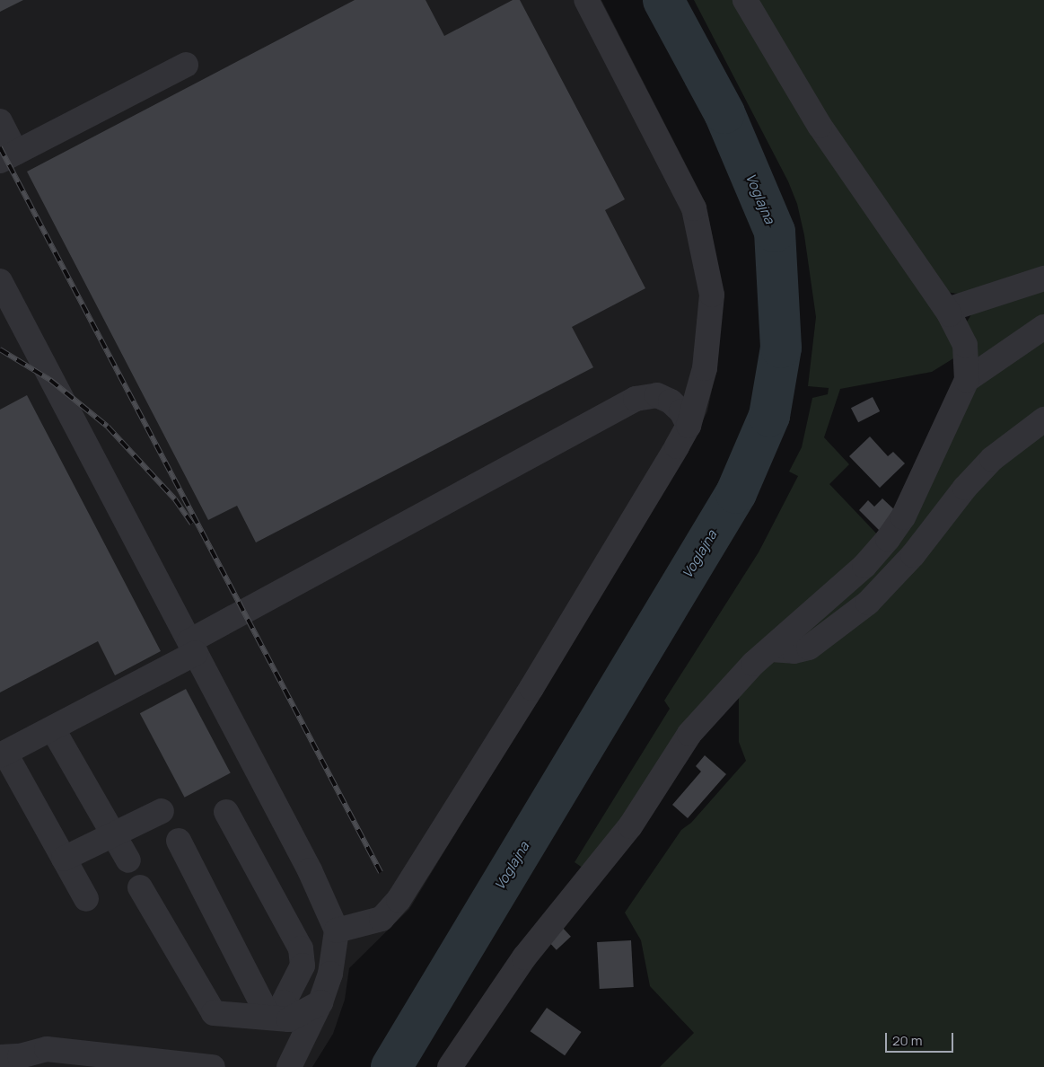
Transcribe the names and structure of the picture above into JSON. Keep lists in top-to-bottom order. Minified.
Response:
{"water":["Voglajna"],"scale_bar":"20 m"}
